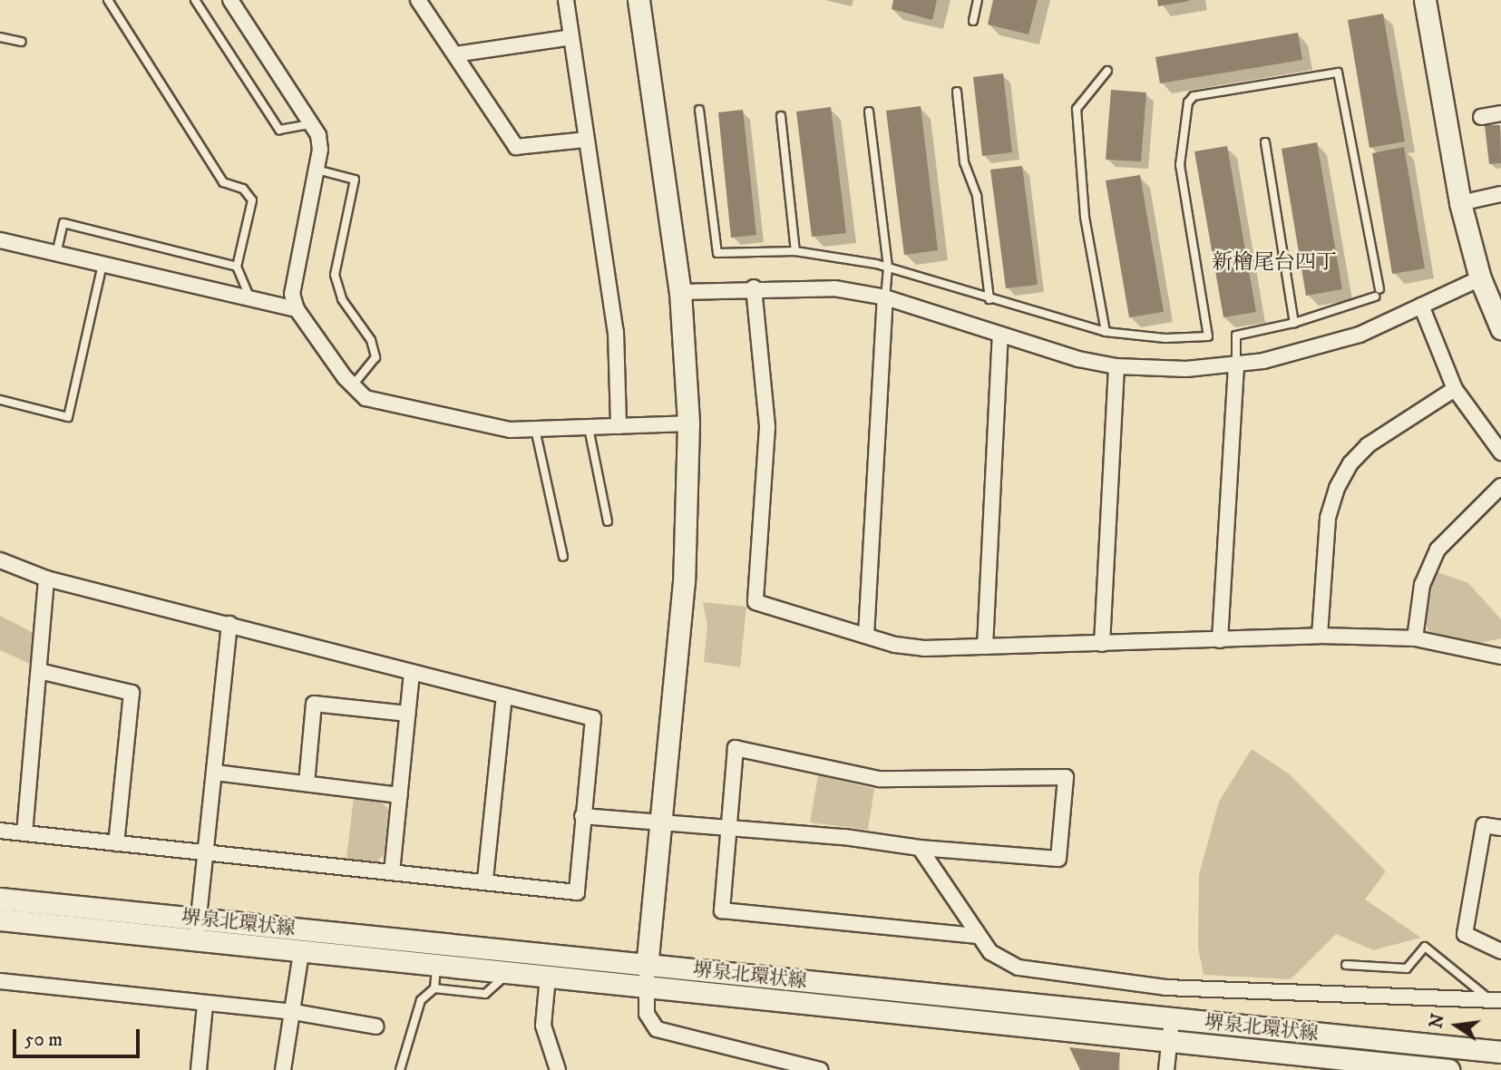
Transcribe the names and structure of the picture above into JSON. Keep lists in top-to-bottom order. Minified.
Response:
{"streets":{"main road":["堺泉北環状線"]},"districts":["新檜尾台四丁"],"scale_bar":"50 m","north":"left"}
